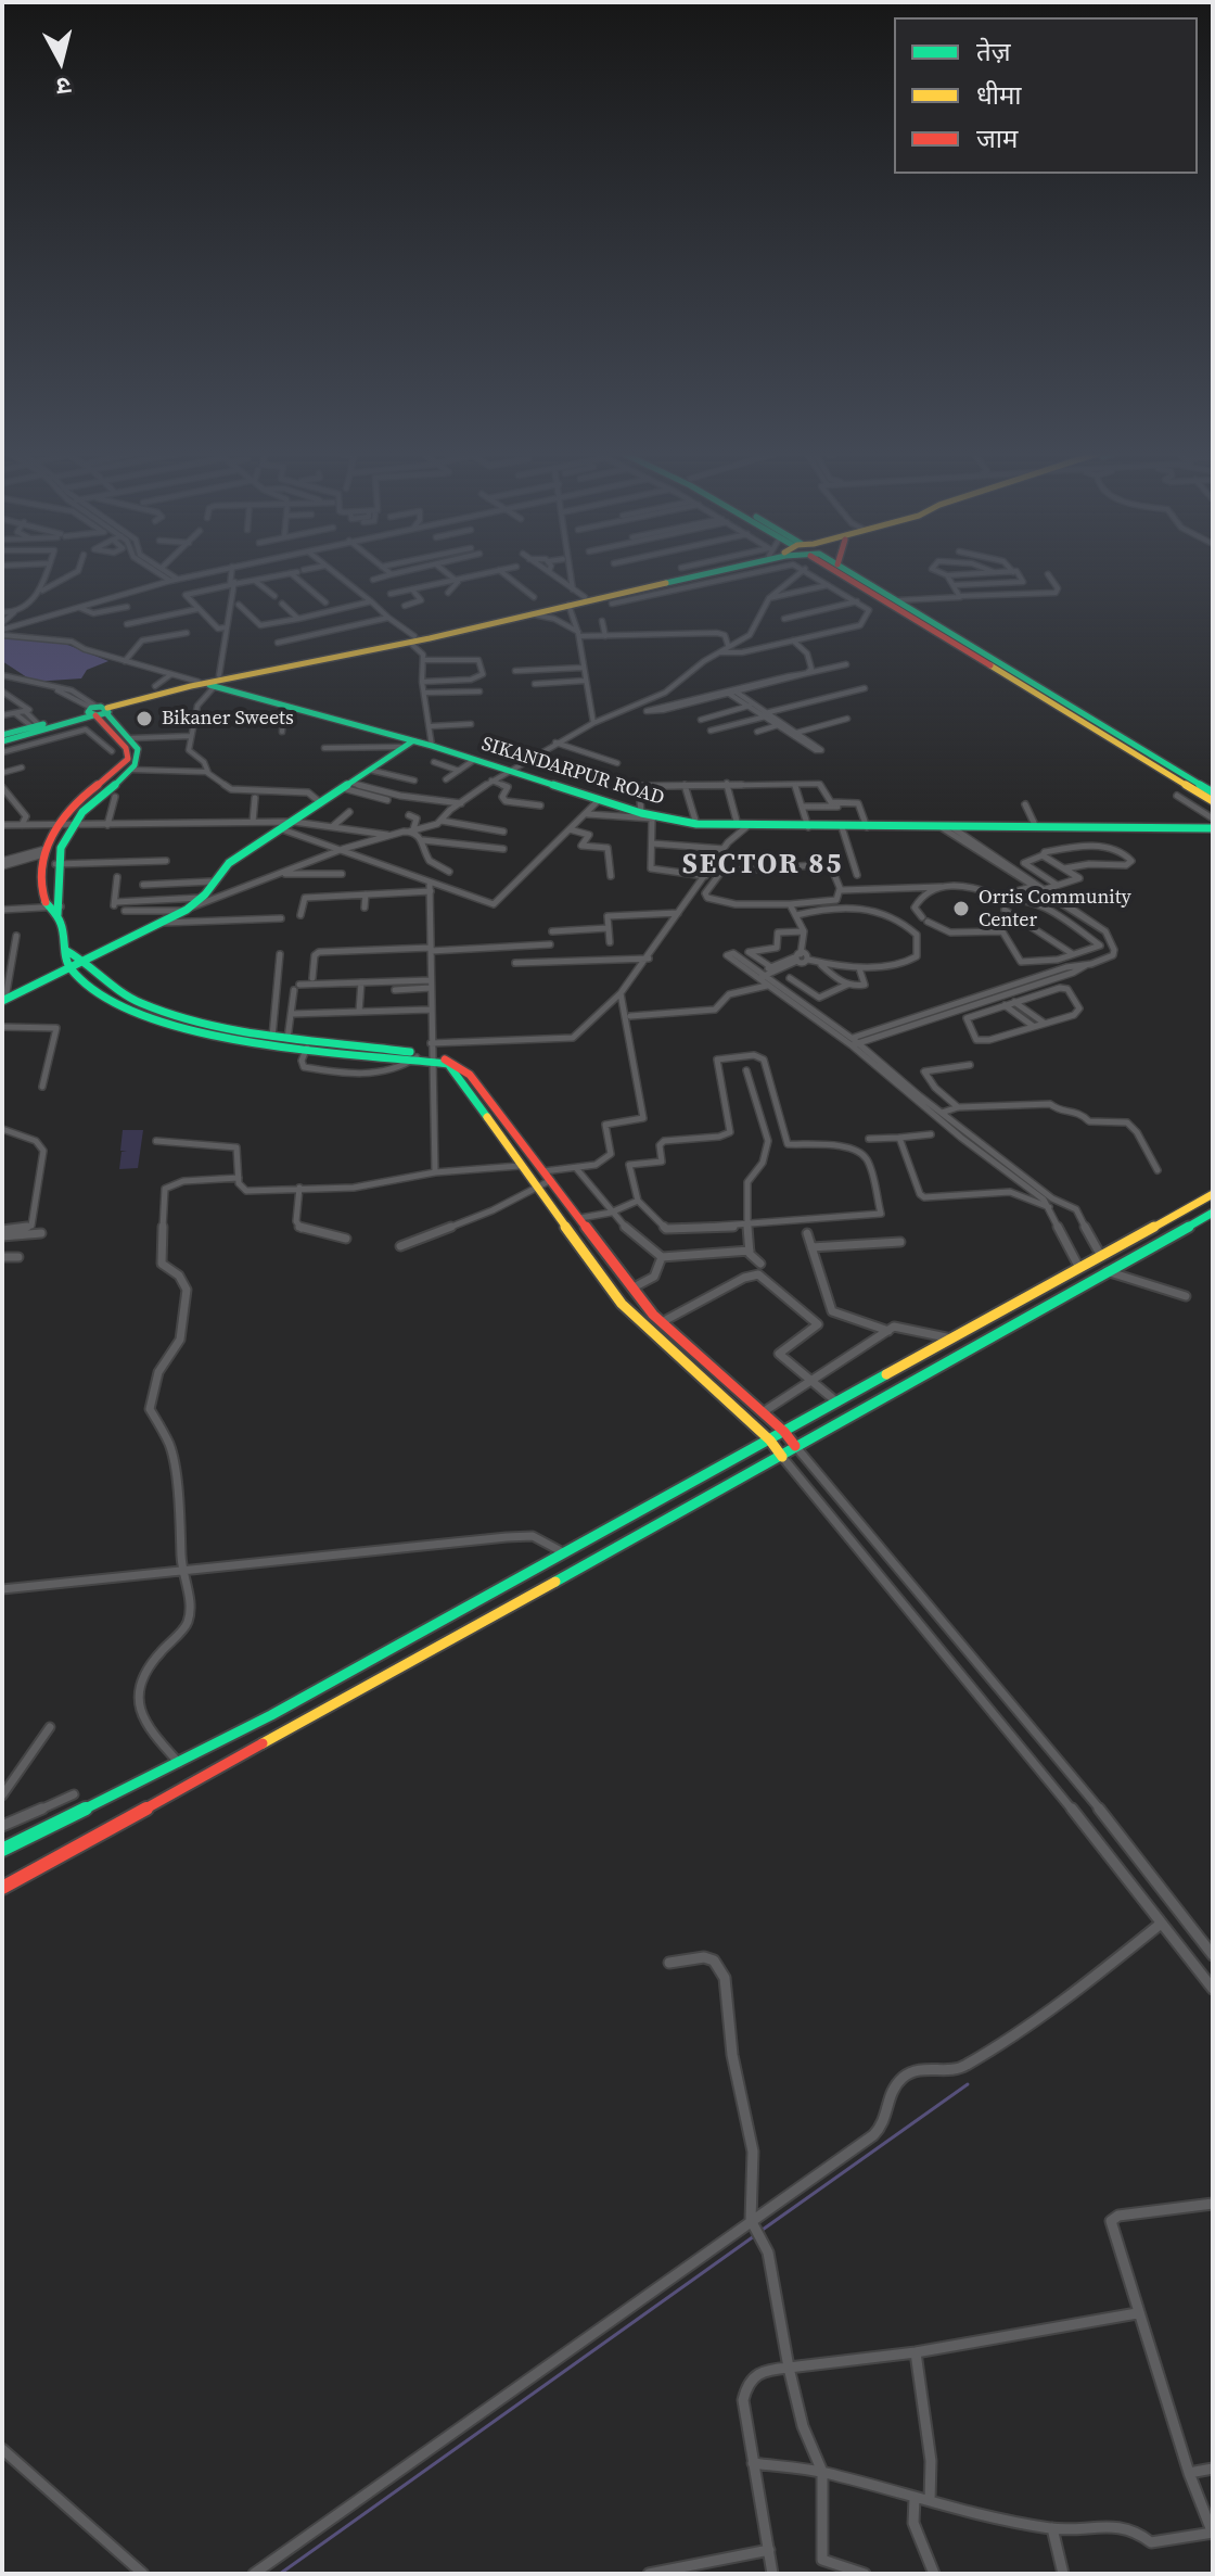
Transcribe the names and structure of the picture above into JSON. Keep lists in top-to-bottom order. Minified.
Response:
{"streets":{"street":["SIKANDARPUR ROAD"]},"districts":["SECTOR 85"],"places":["Bikaner Sweets","Orris Community Center"],"legend":["तेज़","धीमा","जाम"],"north":"bottom"}
